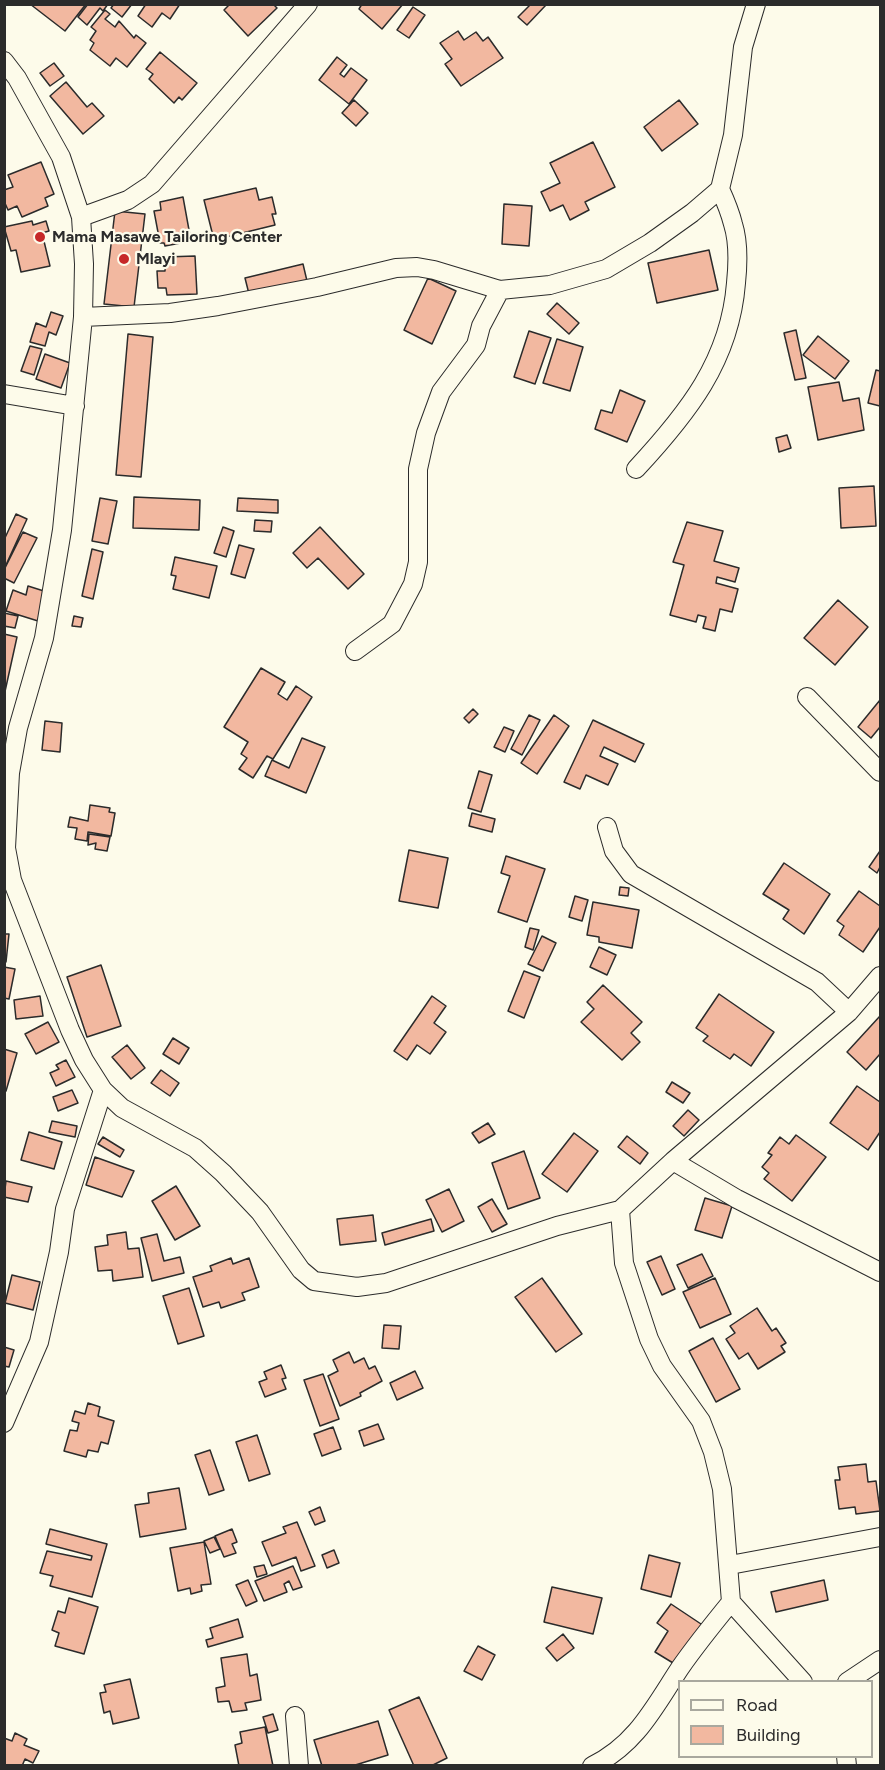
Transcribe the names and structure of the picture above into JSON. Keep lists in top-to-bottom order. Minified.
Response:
{"places":["Mama Masawe Tailoring Center","Mlayi"],"legend":["Road","Building"]}
